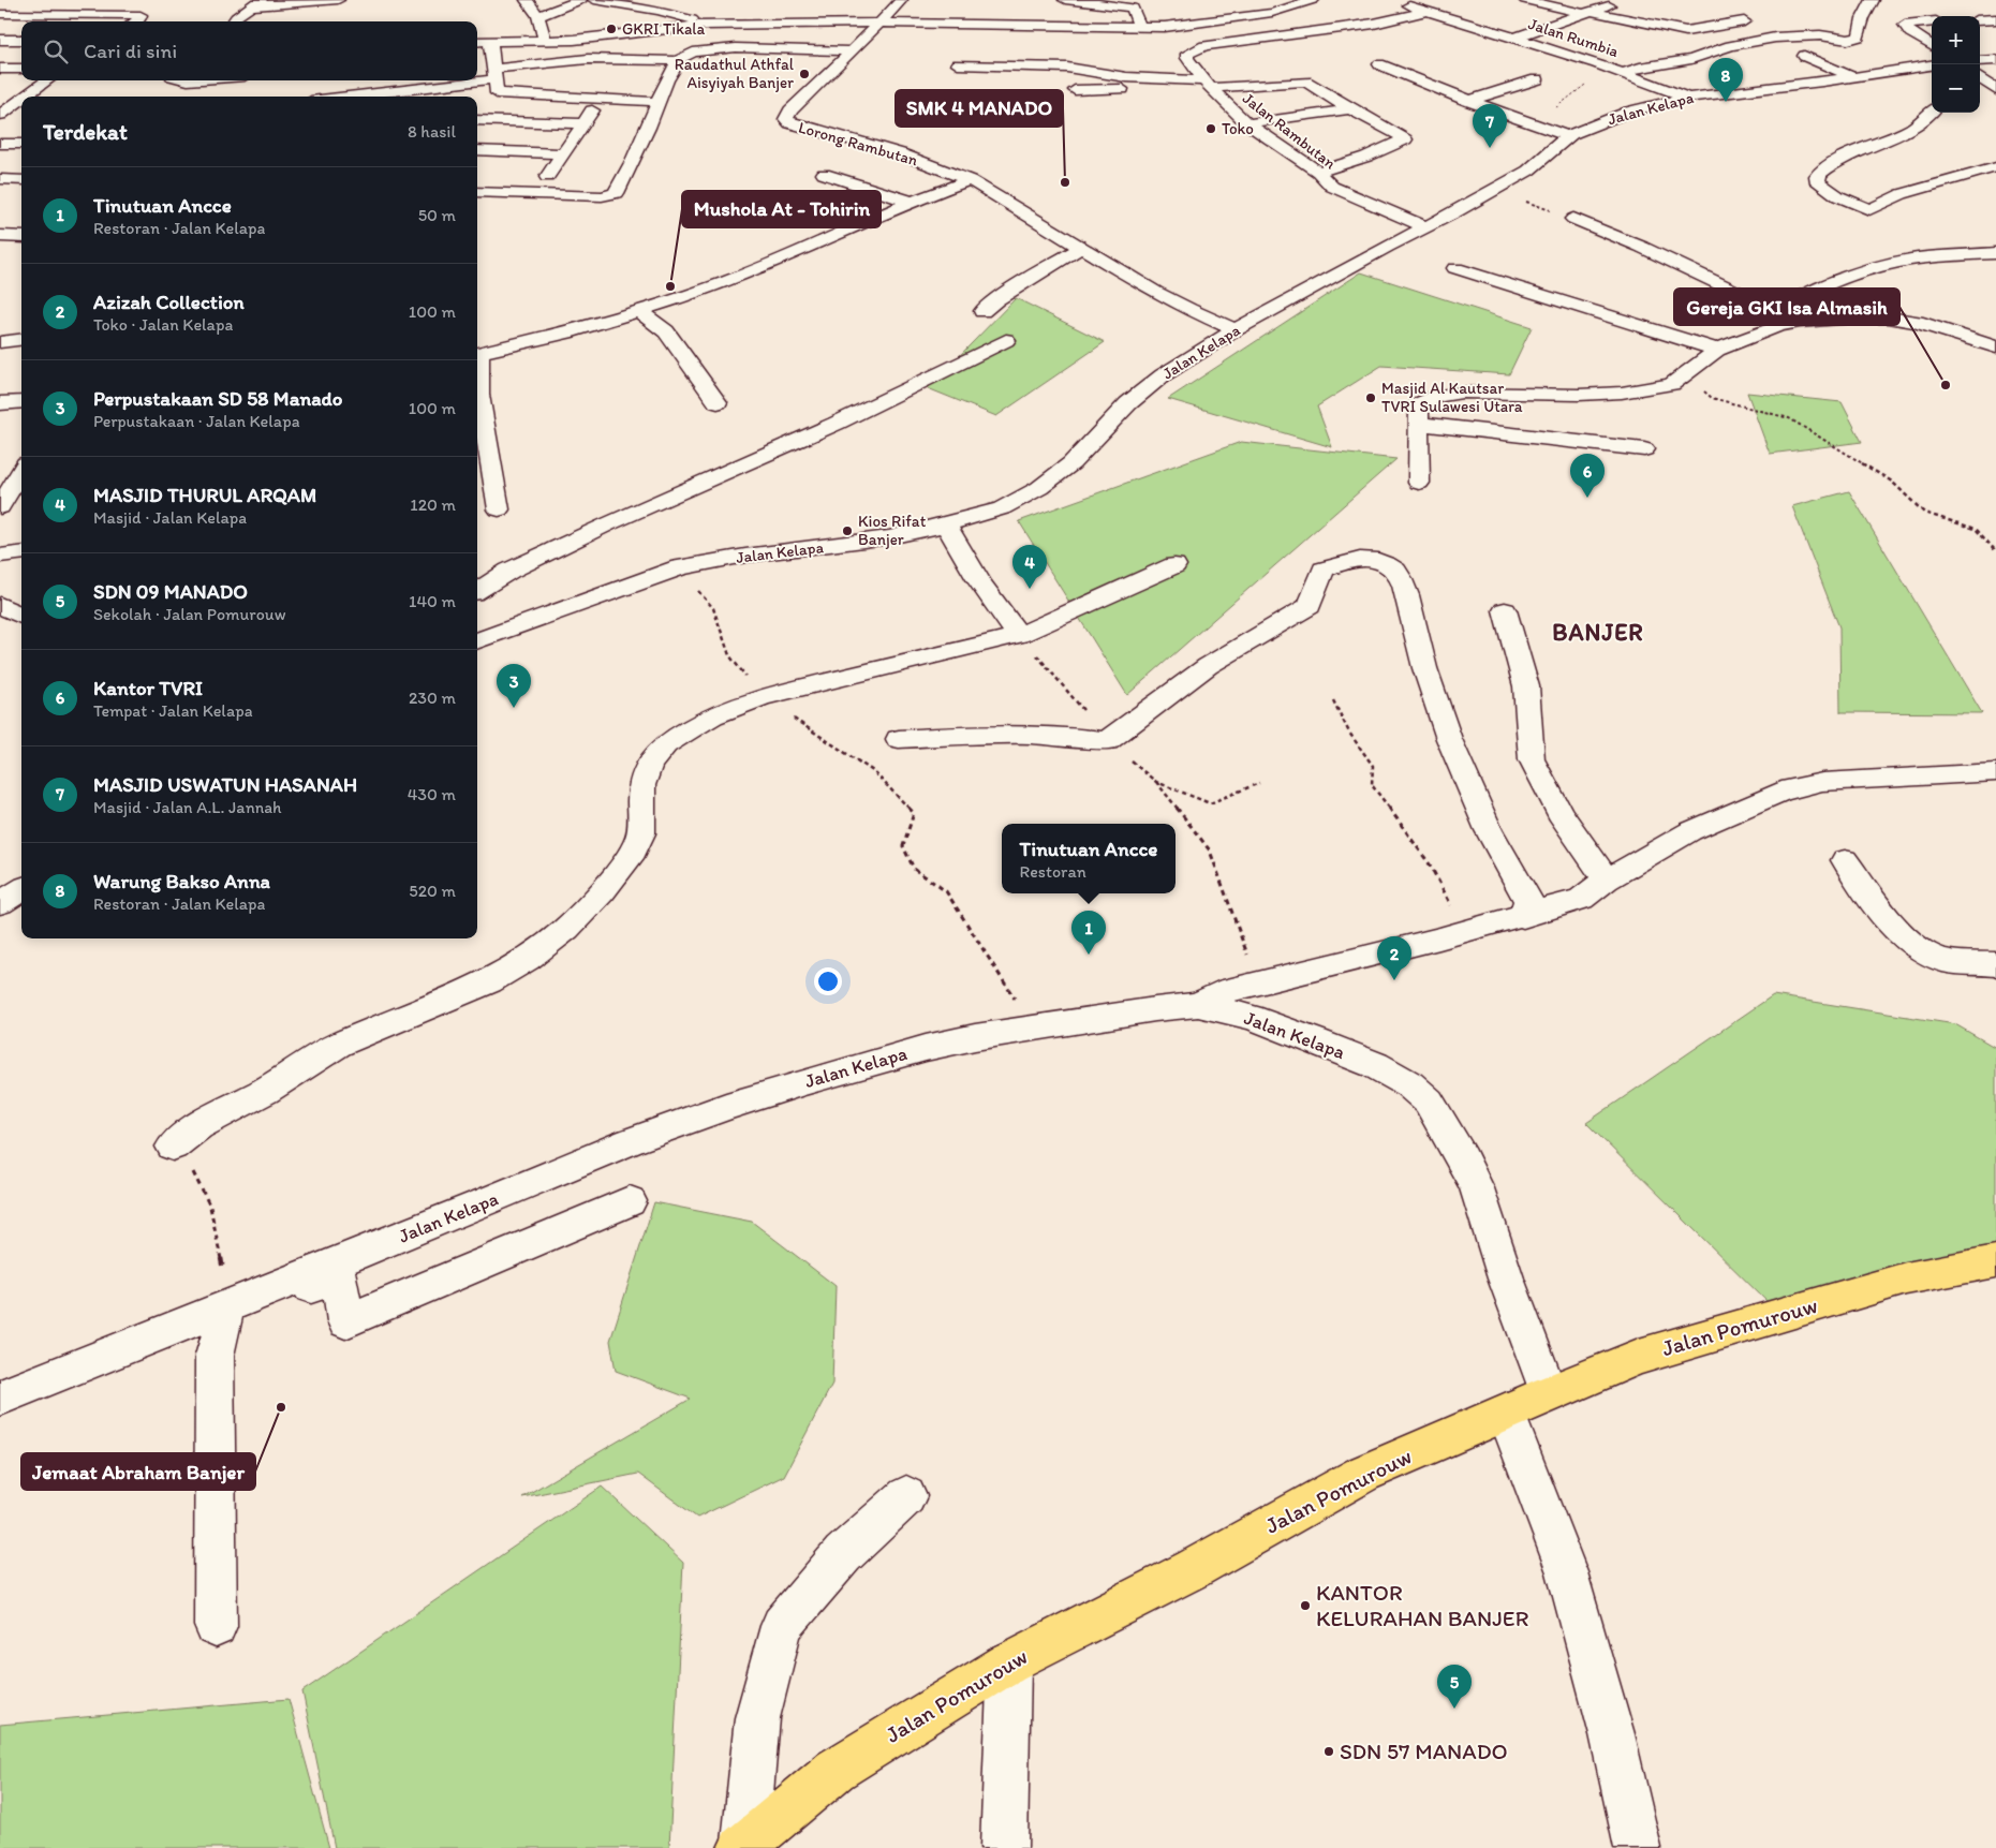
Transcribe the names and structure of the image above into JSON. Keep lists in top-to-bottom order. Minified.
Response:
{"streets":{"main road":["Jalan Pomurouw"],"street":["Jalan Rumbia","Jalan Kelapa","Jalan Rambutan","Lorong Rambutan"]},"crossings":[["Jalan Rumbia","Jalan Kelapa"],["Jalan Rumbia","Jalan Rambutan"],["Jalan Kelapa","Jalan Rambutan"],["Jalan Kelapa","Lorong Rambutan"],["Jalan Kelapa","Jalan Pomurouw"]],"districts":["BANJER"],"places":["GKRI Tikala","Raudathul Athfal Aisyiyah Banjer","Toko","SMK 4 MANADO","Mushola At - Tohirin","Gereja GKI Isa Almasih","Masjid Al Kautsar TVRI Sulawesi Utara","Kios Rifat Banjer","Jemaat Abraham Banjer","KANTOR KELURAHAN BANJER","SDN 57 MANADO"],"page":{"map_buttons":["+","−"],"search":"Cari di sini","pins":["8","7","6","4","3","1","2","5"],"heading":["Terdekat","8 hasil"],"list":[{"mark":"1","name":"Tinutuan Ancce","note":"Restoran · Jalan Kelapa","value":"50 m"},{"mark":"2","name":"Azizah Collection","note":"Toko · Jalan Kelapa","value":"100 m"},{"mark":"3","name":"Perpustakaan SD 58 Manado","note":"Perpustakaan · Jalan Kelapa","value":"100 m"},{"mark":"4","name":"MASJID THURUL ARQAM","note":"Masjid · Jalan Kelapa","value":"120 m"},{"mark":"5","name":"SDN 09 MANADO","note":"Sekolah · Jalan Pomurouw","value":"140 m"},{"mark":"6","name":"Kantor TVRI","note":"Tempat · Jalan Kelapa","value":"230 m"},{"mark":"7","name":"MASJID USWATUN HASANAH","note":"Masjid · Jalan A.L. Jannah","value":"430 m"},{"mark":"8","name":"Warung Bakso Anna","note":"Restoran · Jalan Kelapa","value":"520 m"}],"popup":["Tinutuan Ancce","Restoran"]}}
